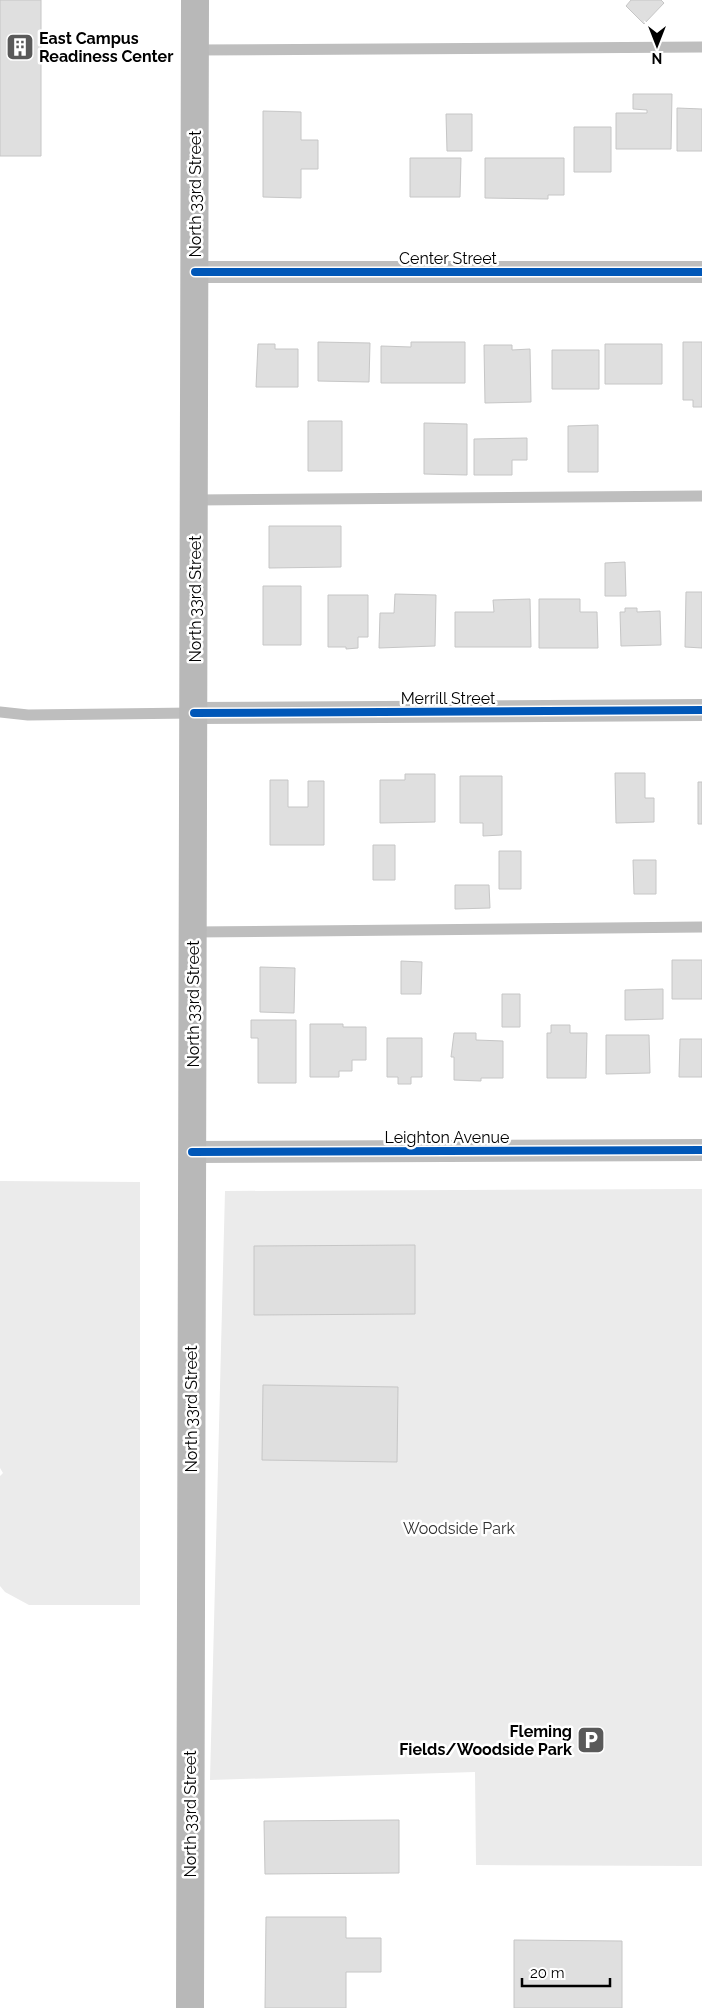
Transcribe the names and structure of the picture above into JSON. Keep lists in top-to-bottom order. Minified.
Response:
{"streets":{"main road":["North 33rd Street"],"street":["Center Street","Merrill Street","Leighton Avenue"]},"crossings":[["North 33rd Street","Center Street"],["North 33rd Street","Merrill Street"],["North 33rd Street","Leighton Avenue"]],"parks":["Woodside Park"],"places":{"building":["East Campus Readiness Center"],"parking":["Fleming Fields/Woodside Park"]},"scale_bar":"20 m","north":"bottom"}
